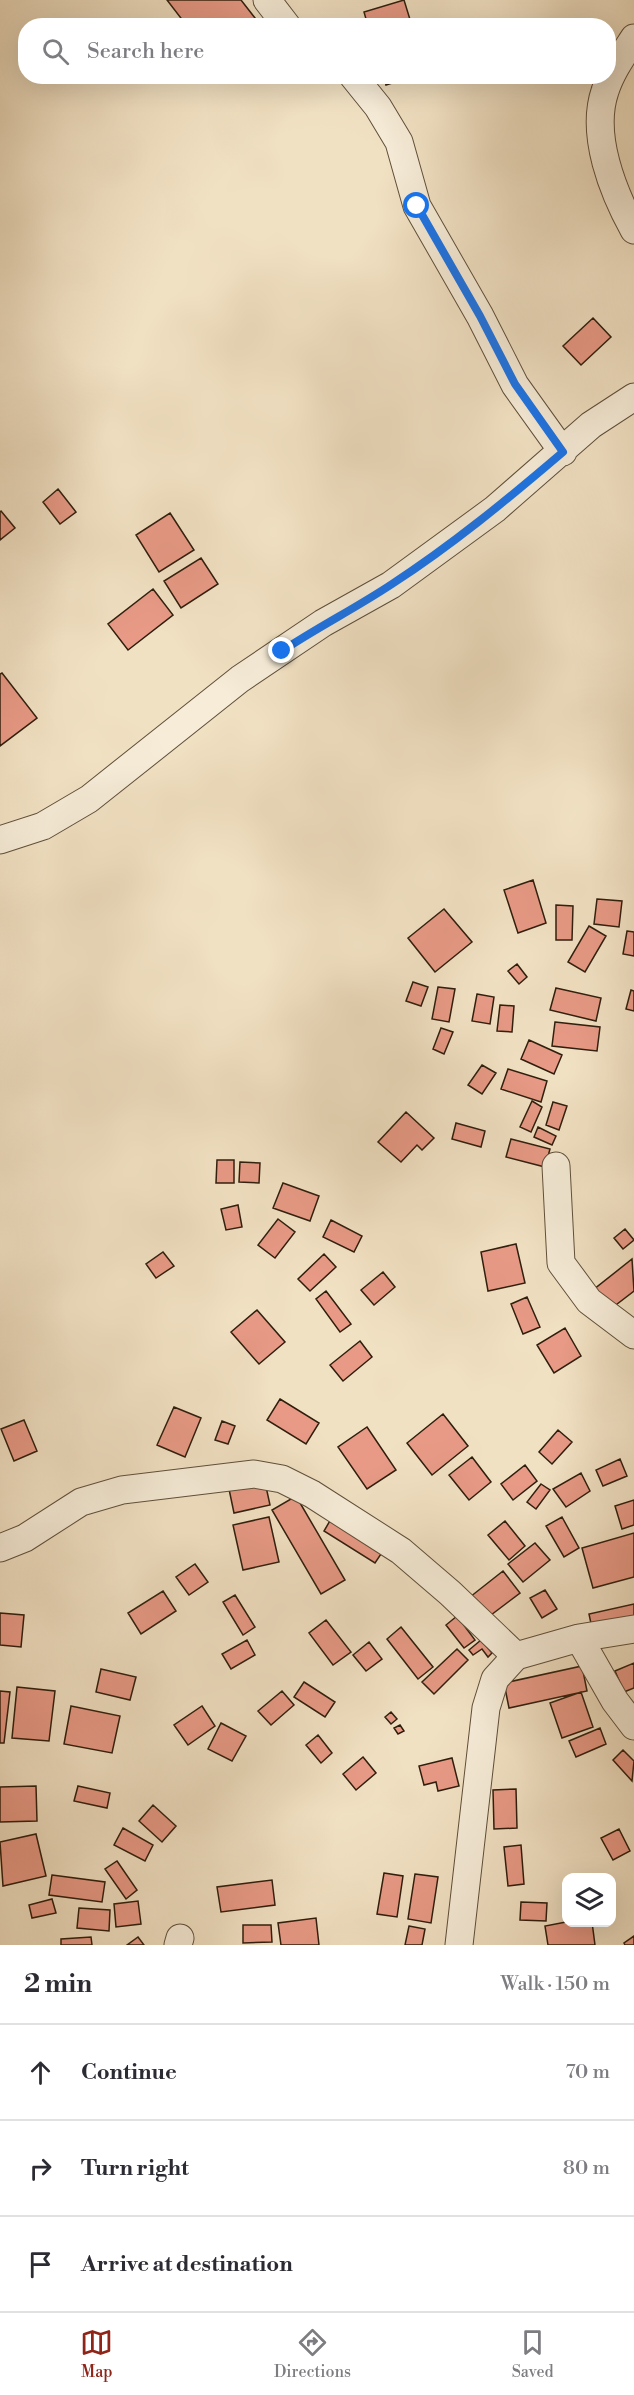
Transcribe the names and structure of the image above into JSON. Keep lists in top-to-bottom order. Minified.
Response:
{"page":{"search":"Search here","heading":["2 min","Walk · 150 m"],"list":[["Continue","70 m"],["Turn right","80 m"],"Arrive at destination"],"nav":["Map","Directions","Saved"]}}
